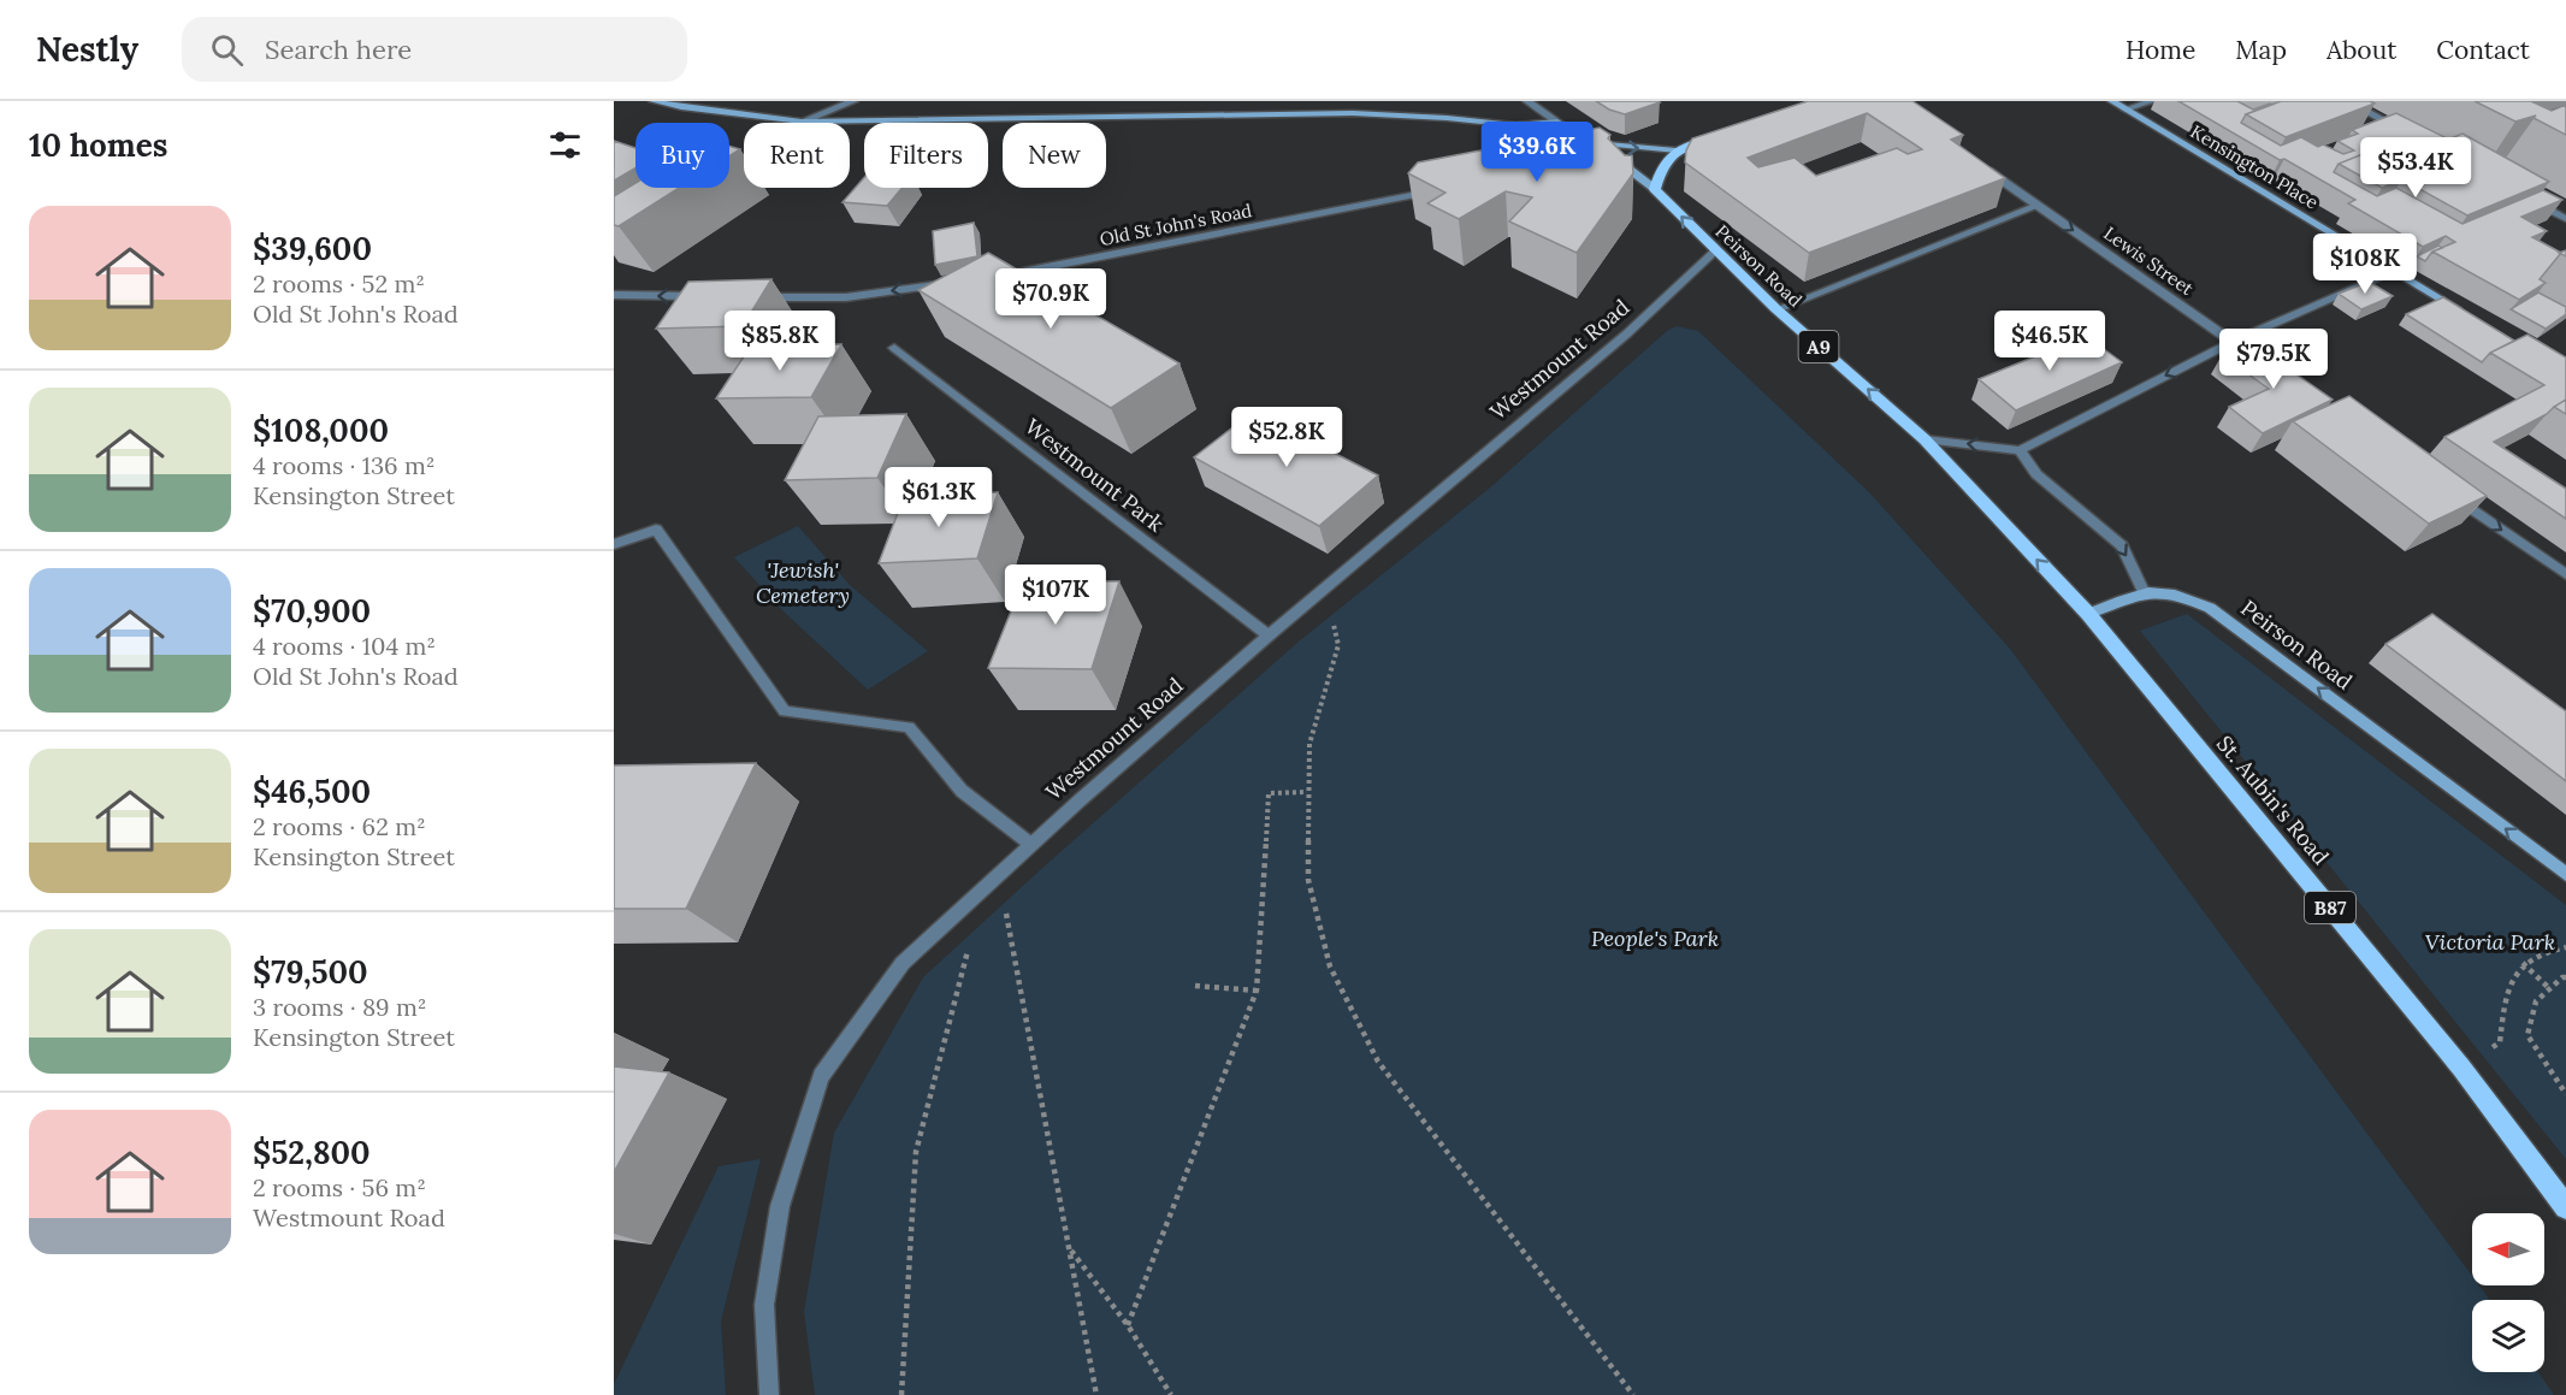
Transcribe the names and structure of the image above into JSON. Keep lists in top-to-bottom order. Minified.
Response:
{"streets":{"main road":["Kensington Place","Peirson Road","A9","St. Aubin's Road","B87"],"street":["Old St John's Road","Lewis Street","Westmount Road","Westmount Park"]},"crossings":[["Peirson Road","Westmount Road"],["Peirson Road","St. Aubin's Road"],["Westmount Road","Westmount Park"]],"one_way":["Lewis Street","Peirson Road"],"parks":["'Jewish' Cemetery","People's Park","Victoria Park"],"north":"left","page":{"header":"Nestly","search":"Search here","nav":["Home","Map","About","Contact"],"heading":"10 homes","price":["$39.6K","$53.4K","$108K","$70.9K","$85.8K","$46.5K","$79.5K","$52.8K","$61.3K","$107K"],"chip":["Buy","Rent","Filters","New"],"list":[{"name":"$39,600","note":"2 rooms · 52 m² · Old St John's Road"},{"name":"$108,000","note":"4 rooms · 136 m² · Kensington Street"},{"name":"$70,900","note":"4 rooms · 104 m² · Old St John's Road"},{"name":"$46,500","note":"2 rooms · 62 m² · Kensington Street"},{"name":"$79,500","note":"3 rooms · 89 m² · Kensington Street"},{"name":"$52,800","note":"2 rooms · 56 m² · Westmount Road"}]}}
